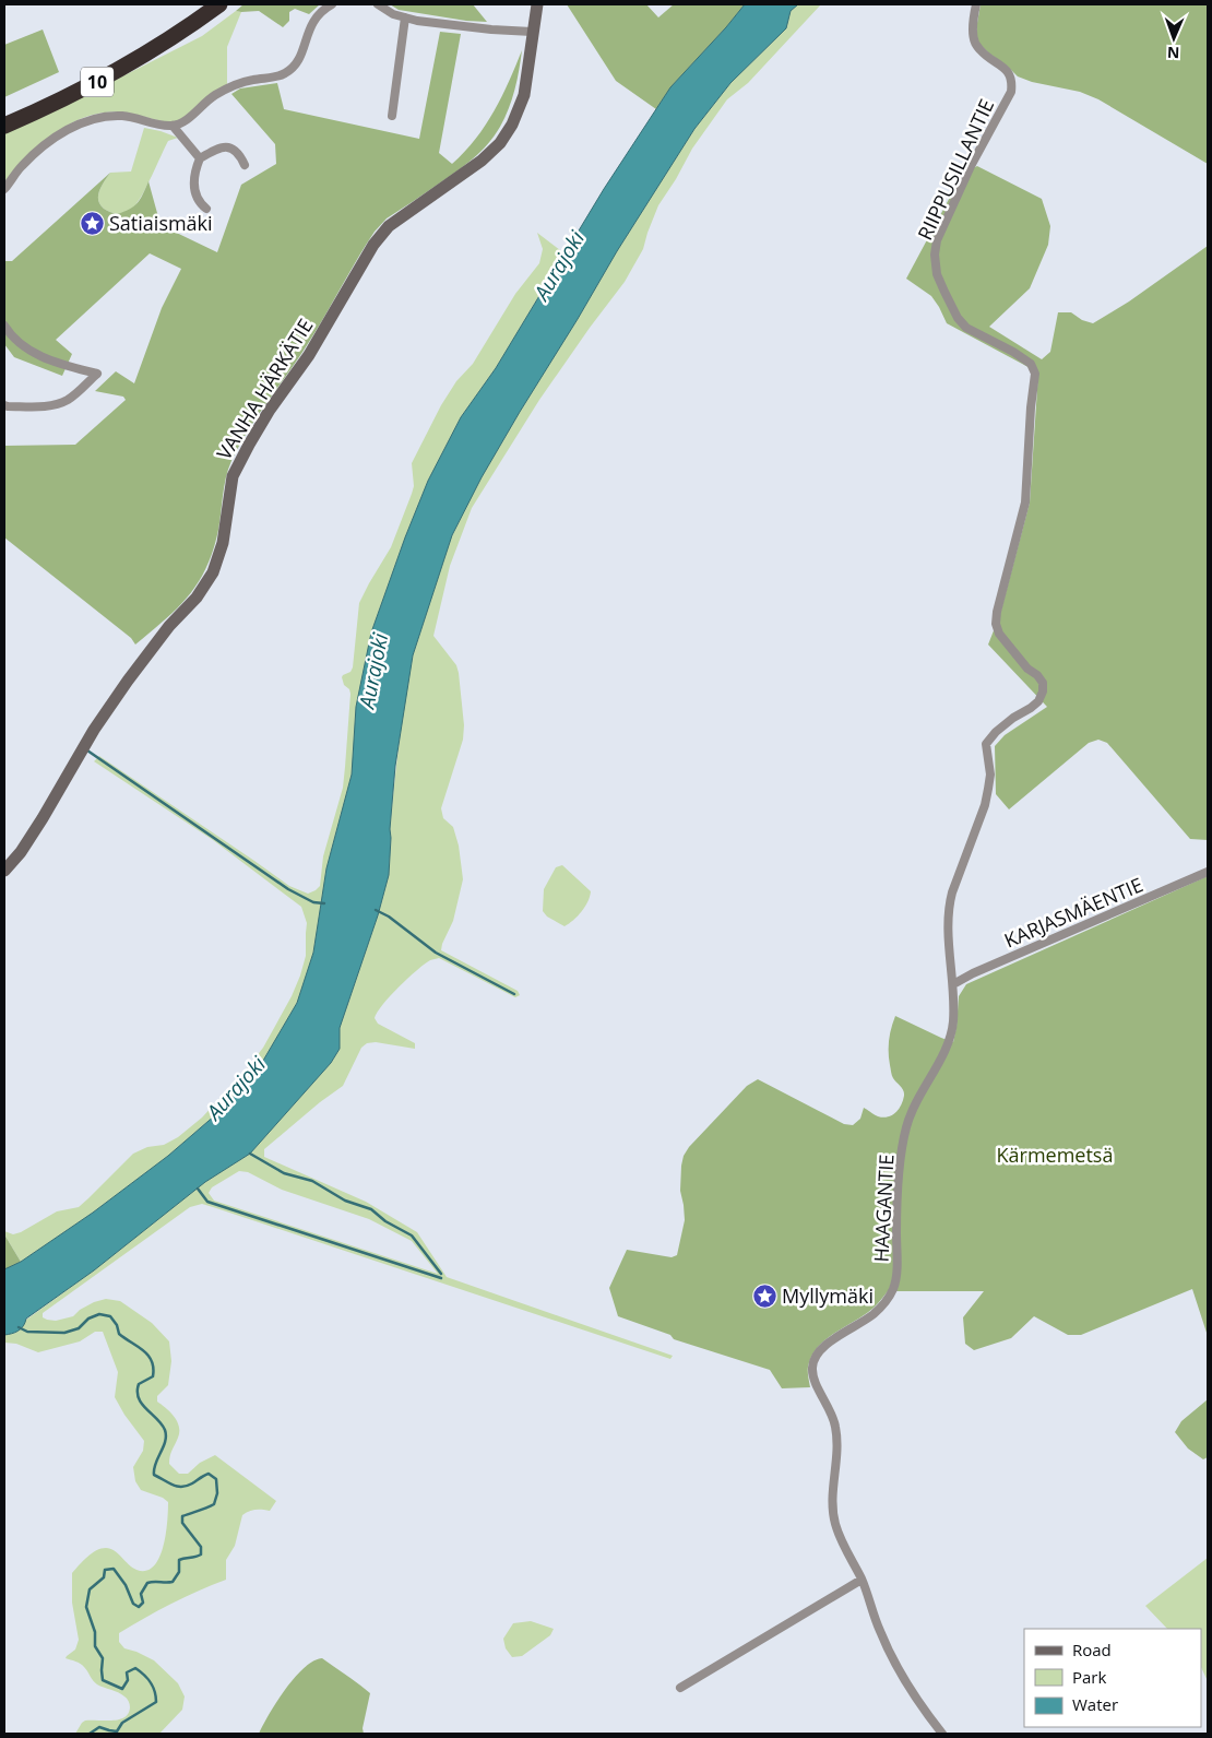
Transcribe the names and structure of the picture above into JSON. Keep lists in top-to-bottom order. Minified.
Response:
{"streets":{"highway":["10"],"street":["RIIPPUSILLANTIE","VANHA HÄRKÄTIE","KARJASMÄENTIE","HAAGANTIE"]},"crossings":[["RIIPPUSILLANTIE","KARJASMÄENTIE"],["RIIPPUSILLANTIE","HAAGANTIE"],["KARJASMÄENTIE","HAAGANTIE"]],"water":["Aurajoki"],"parks":["Kärmemetsä"],"places":{"place":["Satiaismäki","Myllymäki"]},"legend":["Road","Park","Water"],"north":"bottom"}
